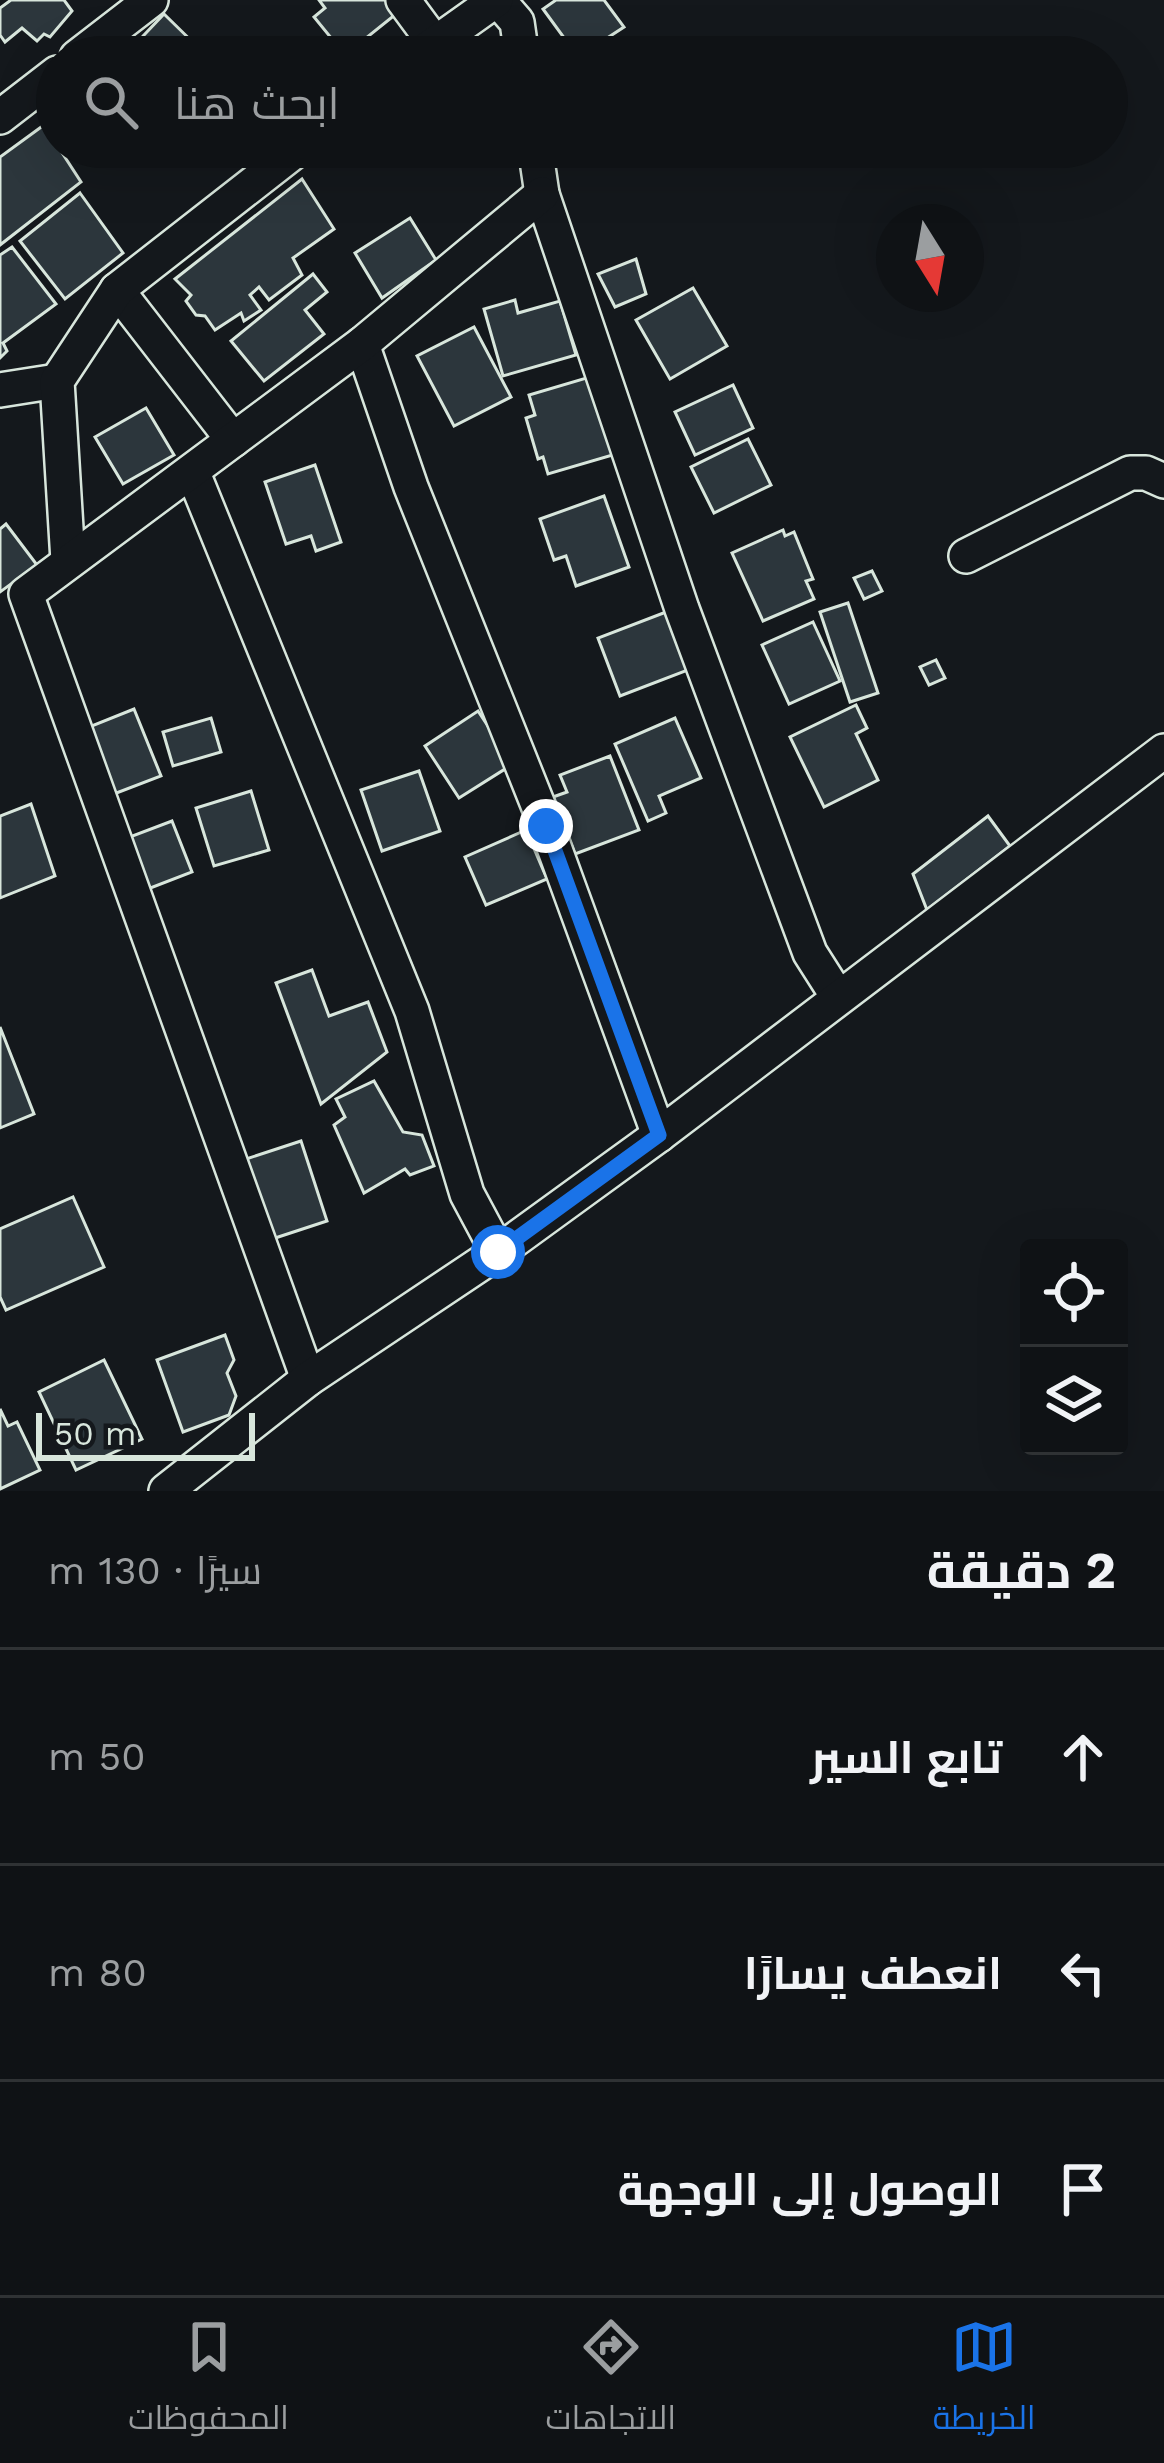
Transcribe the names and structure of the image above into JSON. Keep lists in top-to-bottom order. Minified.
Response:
{"scale_bar":"50 m","north":"bottom","page":{"search":"ابحث هنا","scale":"50 m","heading":["2 دقيقة","سيرًا · 130 m"],"list":[["تابع السير","50 m"],["انعطف يسارًا","80 m"],"الوصول إلى الوجهة"],"nav":["الخريطة","الاتجاهات","المحفوظات"]}}
